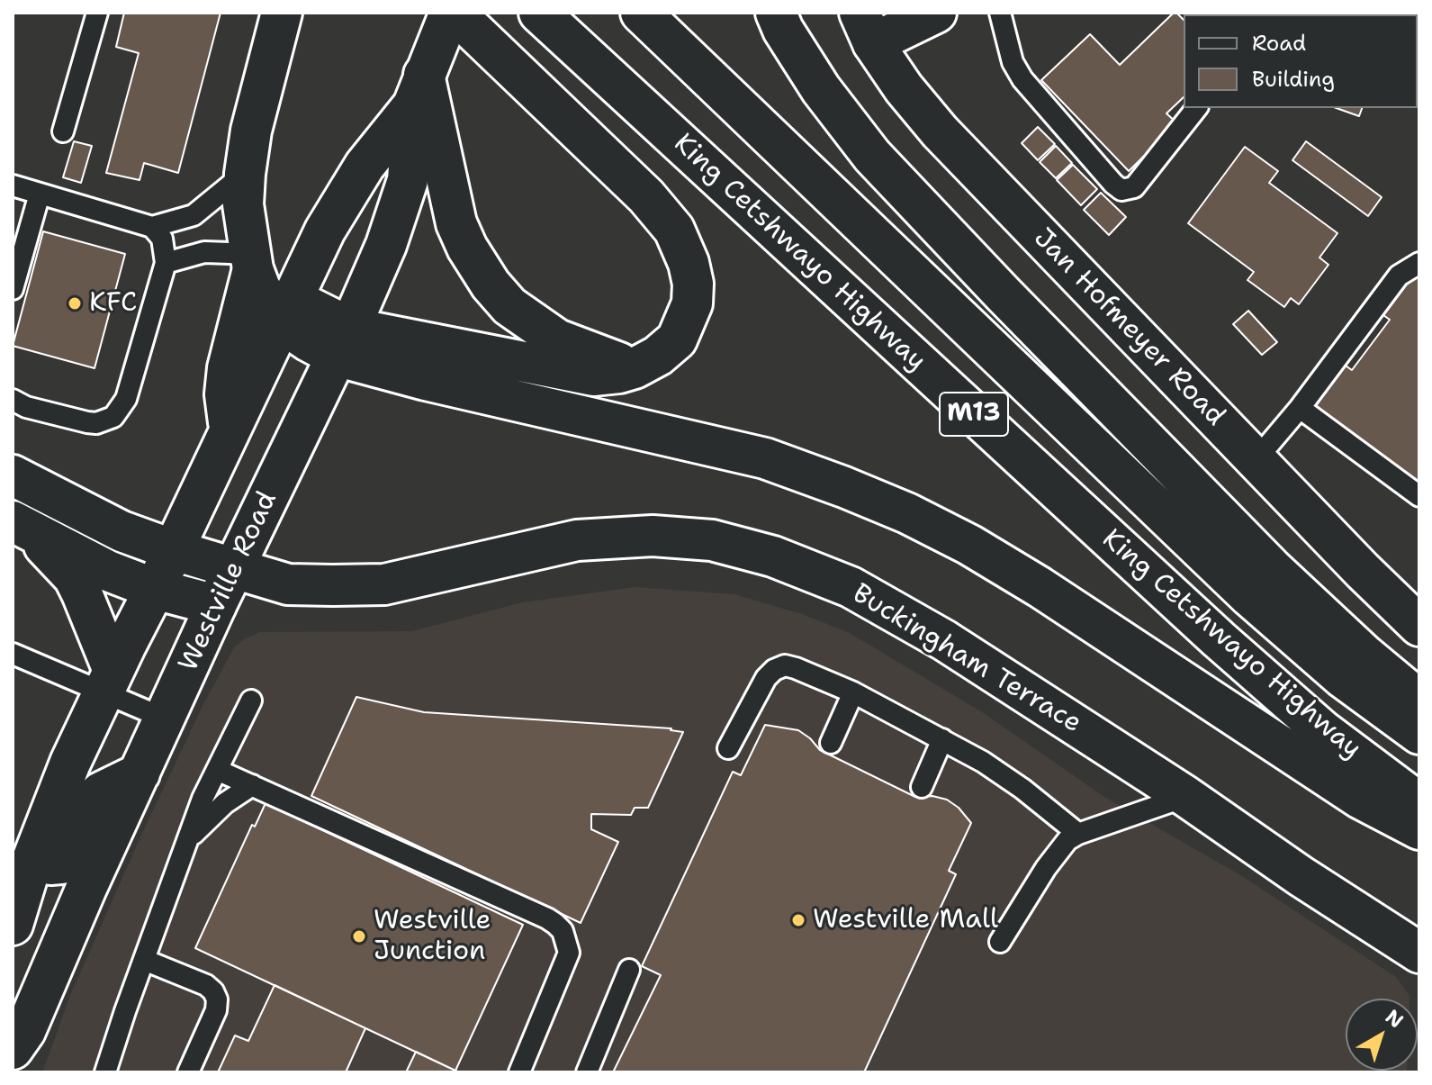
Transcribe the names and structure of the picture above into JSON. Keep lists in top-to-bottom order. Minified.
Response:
{"streets":{"main road":["King Cetshwayo Highway","Jan Hofmeyer Road","M13","Westville Road","Buckingham Terrace"]},"crossings":[["Westville Road","Buckingham Terrace"]],"places":["KFC","Westville Mall","Westville Junction"],"legend":["Road","Building"],"north":"top right"}
